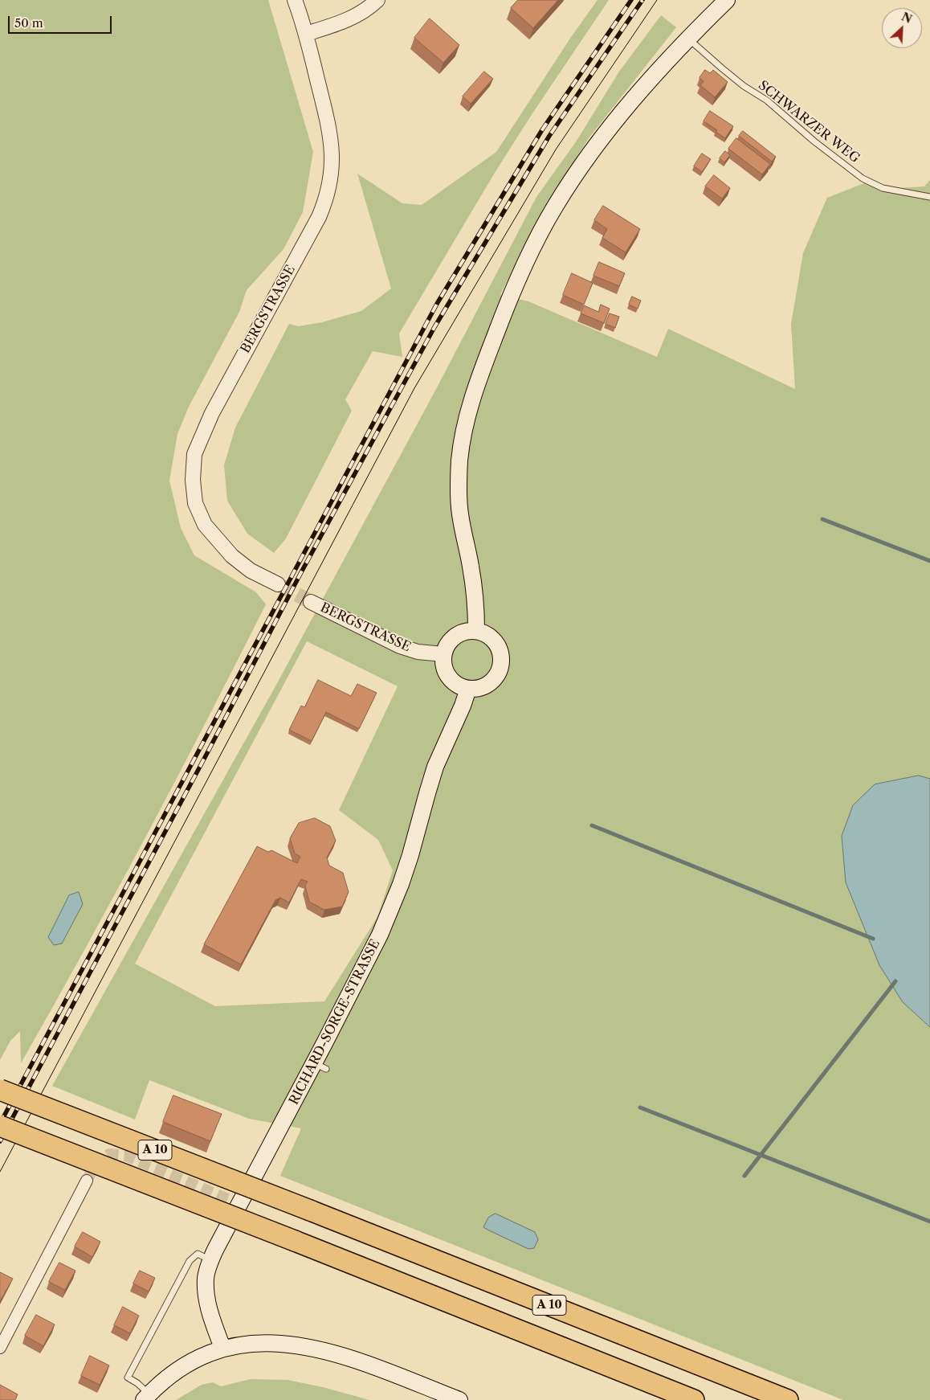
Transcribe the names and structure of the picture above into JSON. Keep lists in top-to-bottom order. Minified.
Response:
{"streets":{"highway":["A 10"],"main road":["RICHARD-SORGE-STRASSE"],"street":["BERGSTRASSE"],"lane":["SCHWARZER WEG"]},"crossings":[["BERGSTRASSE","RICHARD-SORGE-STRASSE"]],"scale_bar":"50 m","north":"top right"}
